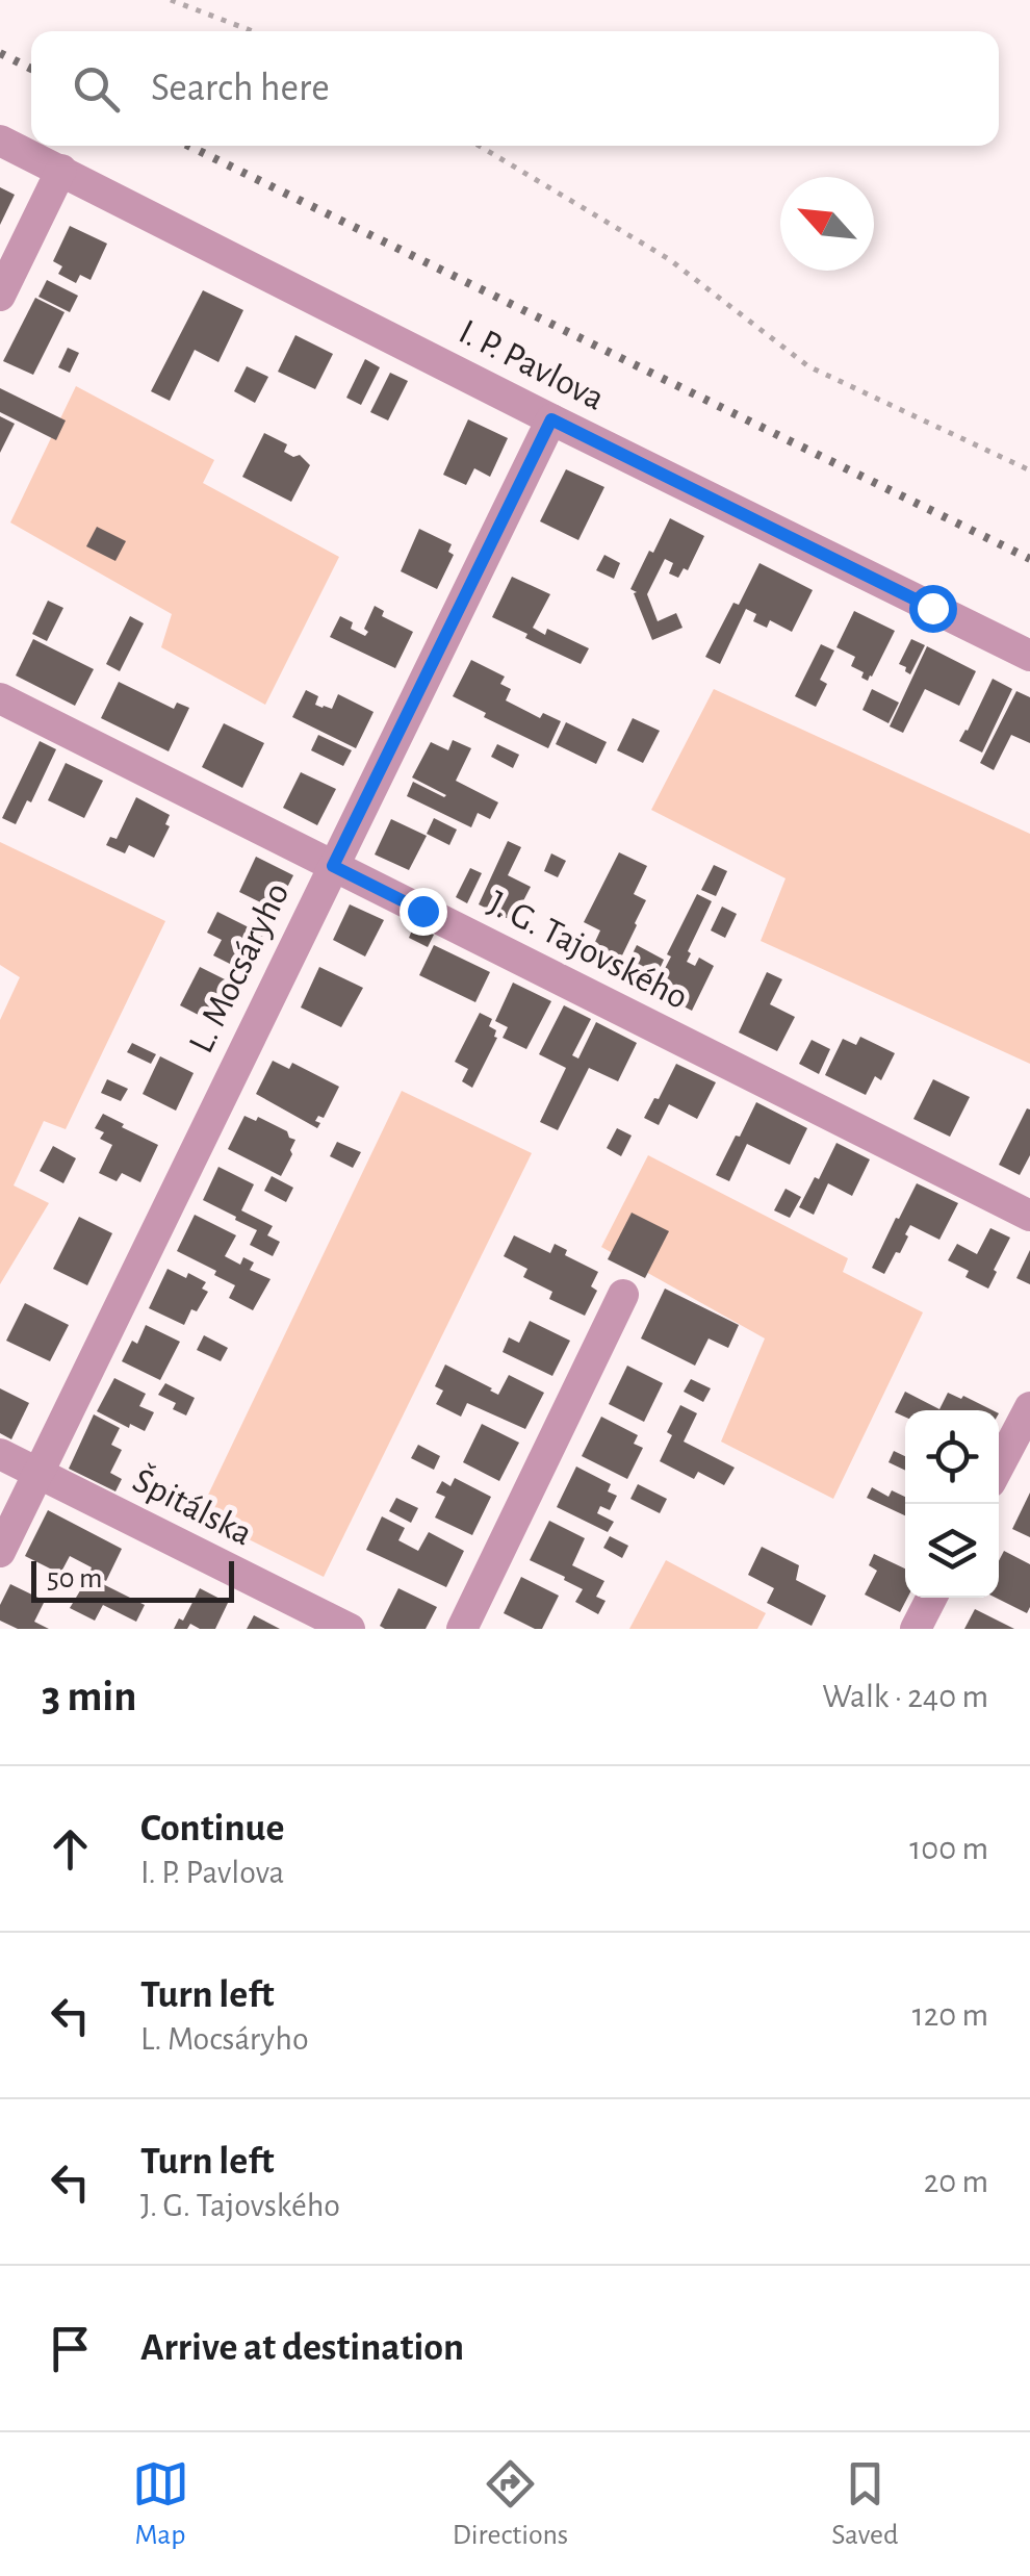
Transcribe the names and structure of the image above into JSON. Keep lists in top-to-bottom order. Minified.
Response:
{"streets":{"street":["I. P. Pavlova","J. G. Tajovského","L. Mocsáryho","Špitálska"]},"crossings":[["I. P. Pavlova","L. Mocsáryho"],["J. G. Tajovského","L. Mocsáryho"],["L. Mocsáryho","Špitálska"]],"scale_bar":"50 m","north":"top left","page":{"search":"Search here","scale":"50 m","heading":["3 min","Walk · 240 m"],"list":[["Continue","I. P. Pavlova","100 m"],["Turn left","L. Mocsáryho","120 m"],["Turn left","J. G. Tajovského","20 m"],"Arrive at destination"],"nav":["Map","Directions","Saved"]}}
